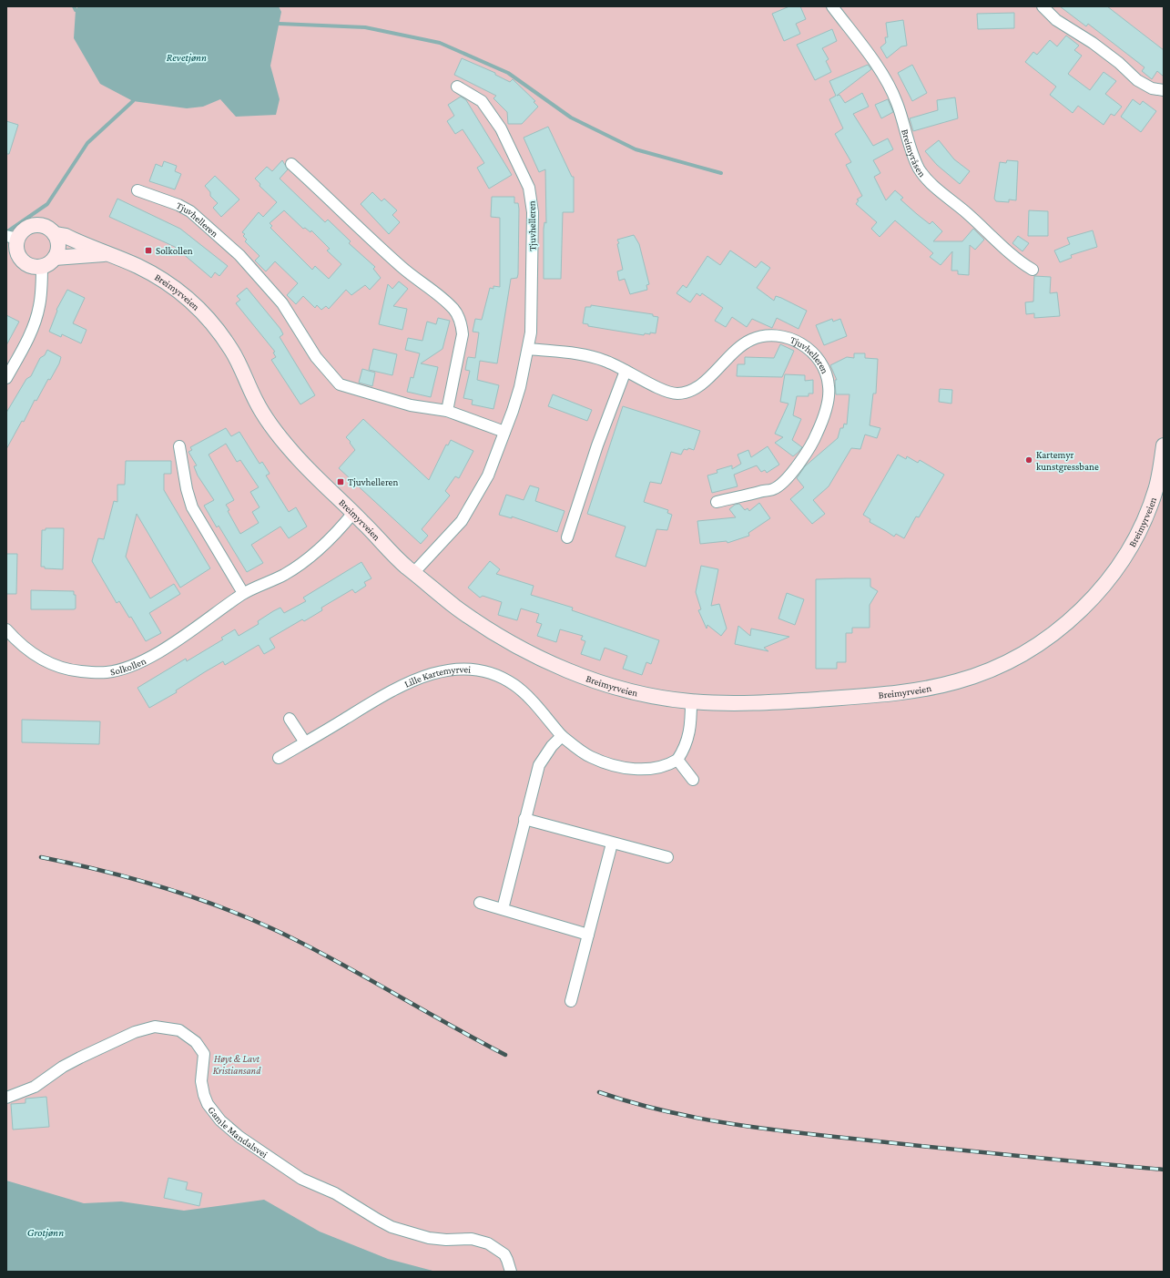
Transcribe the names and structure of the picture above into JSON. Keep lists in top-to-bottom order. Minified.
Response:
{"streets":{"street":["Breimyråsen","Tjuvhelleren","Breimyrveien","Solkollen","Lille Kartemyrvei","Gamle Mandalsvei"]},"crossings":[["Tjuvhelleren","Breimyrveien"],["Breimyrveien","Solkollen"]],"water":["Revetjønn","Grotjønn"],"parks":["Høyt & Lavt Kristiansand"],"places":{"transit":["Solkollen","Tjuvhelleren"],"other":["Kartemyr kunstgressbane"]}}
